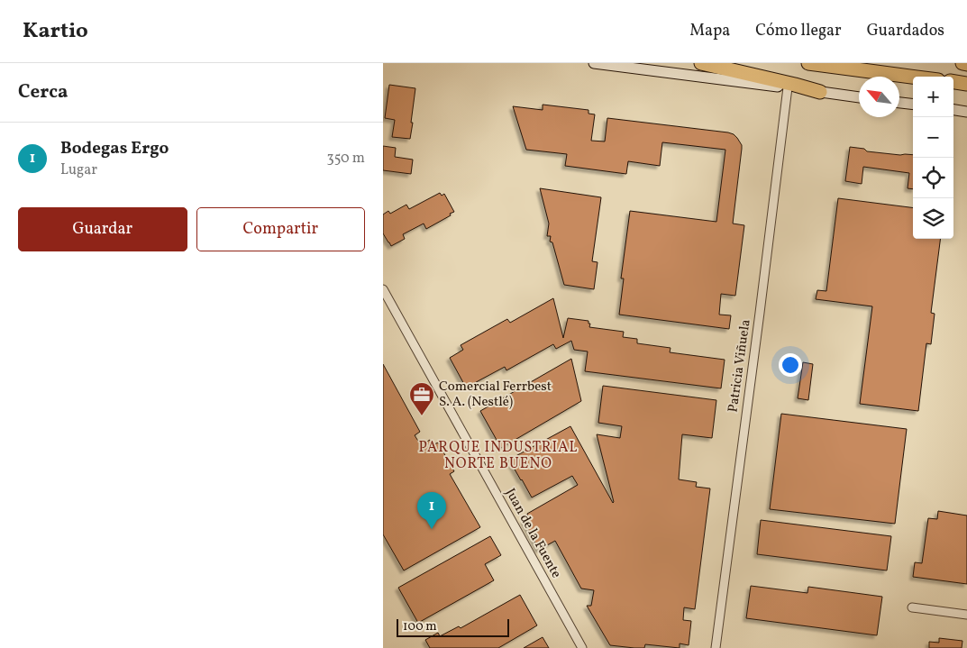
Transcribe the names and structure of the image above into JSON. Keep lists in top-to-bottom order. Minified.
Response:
{"streets":{"street":["Patricia Viñuela","Juan de la Fuente"]},"districts":["PARQUE INDUSTRIAL NORTE BUENO"],"places":{"office":["Comercial Ferrbest S. A. (Nestlé)"]},"scale_bar":"100 m","north":"top left","page":{"header":"Kartio","nav":["Mapa","Cómo llegar","Guardados"],"heading":"Cerca","map_buttons":["+","−"],"list":[{"mark":"1","name":"Bodegas Ergo","note":"Lugar","value":"350 m"}],"buttons":["Guardar","Compartir"],"pins":"1","scale":"100 m"}}
